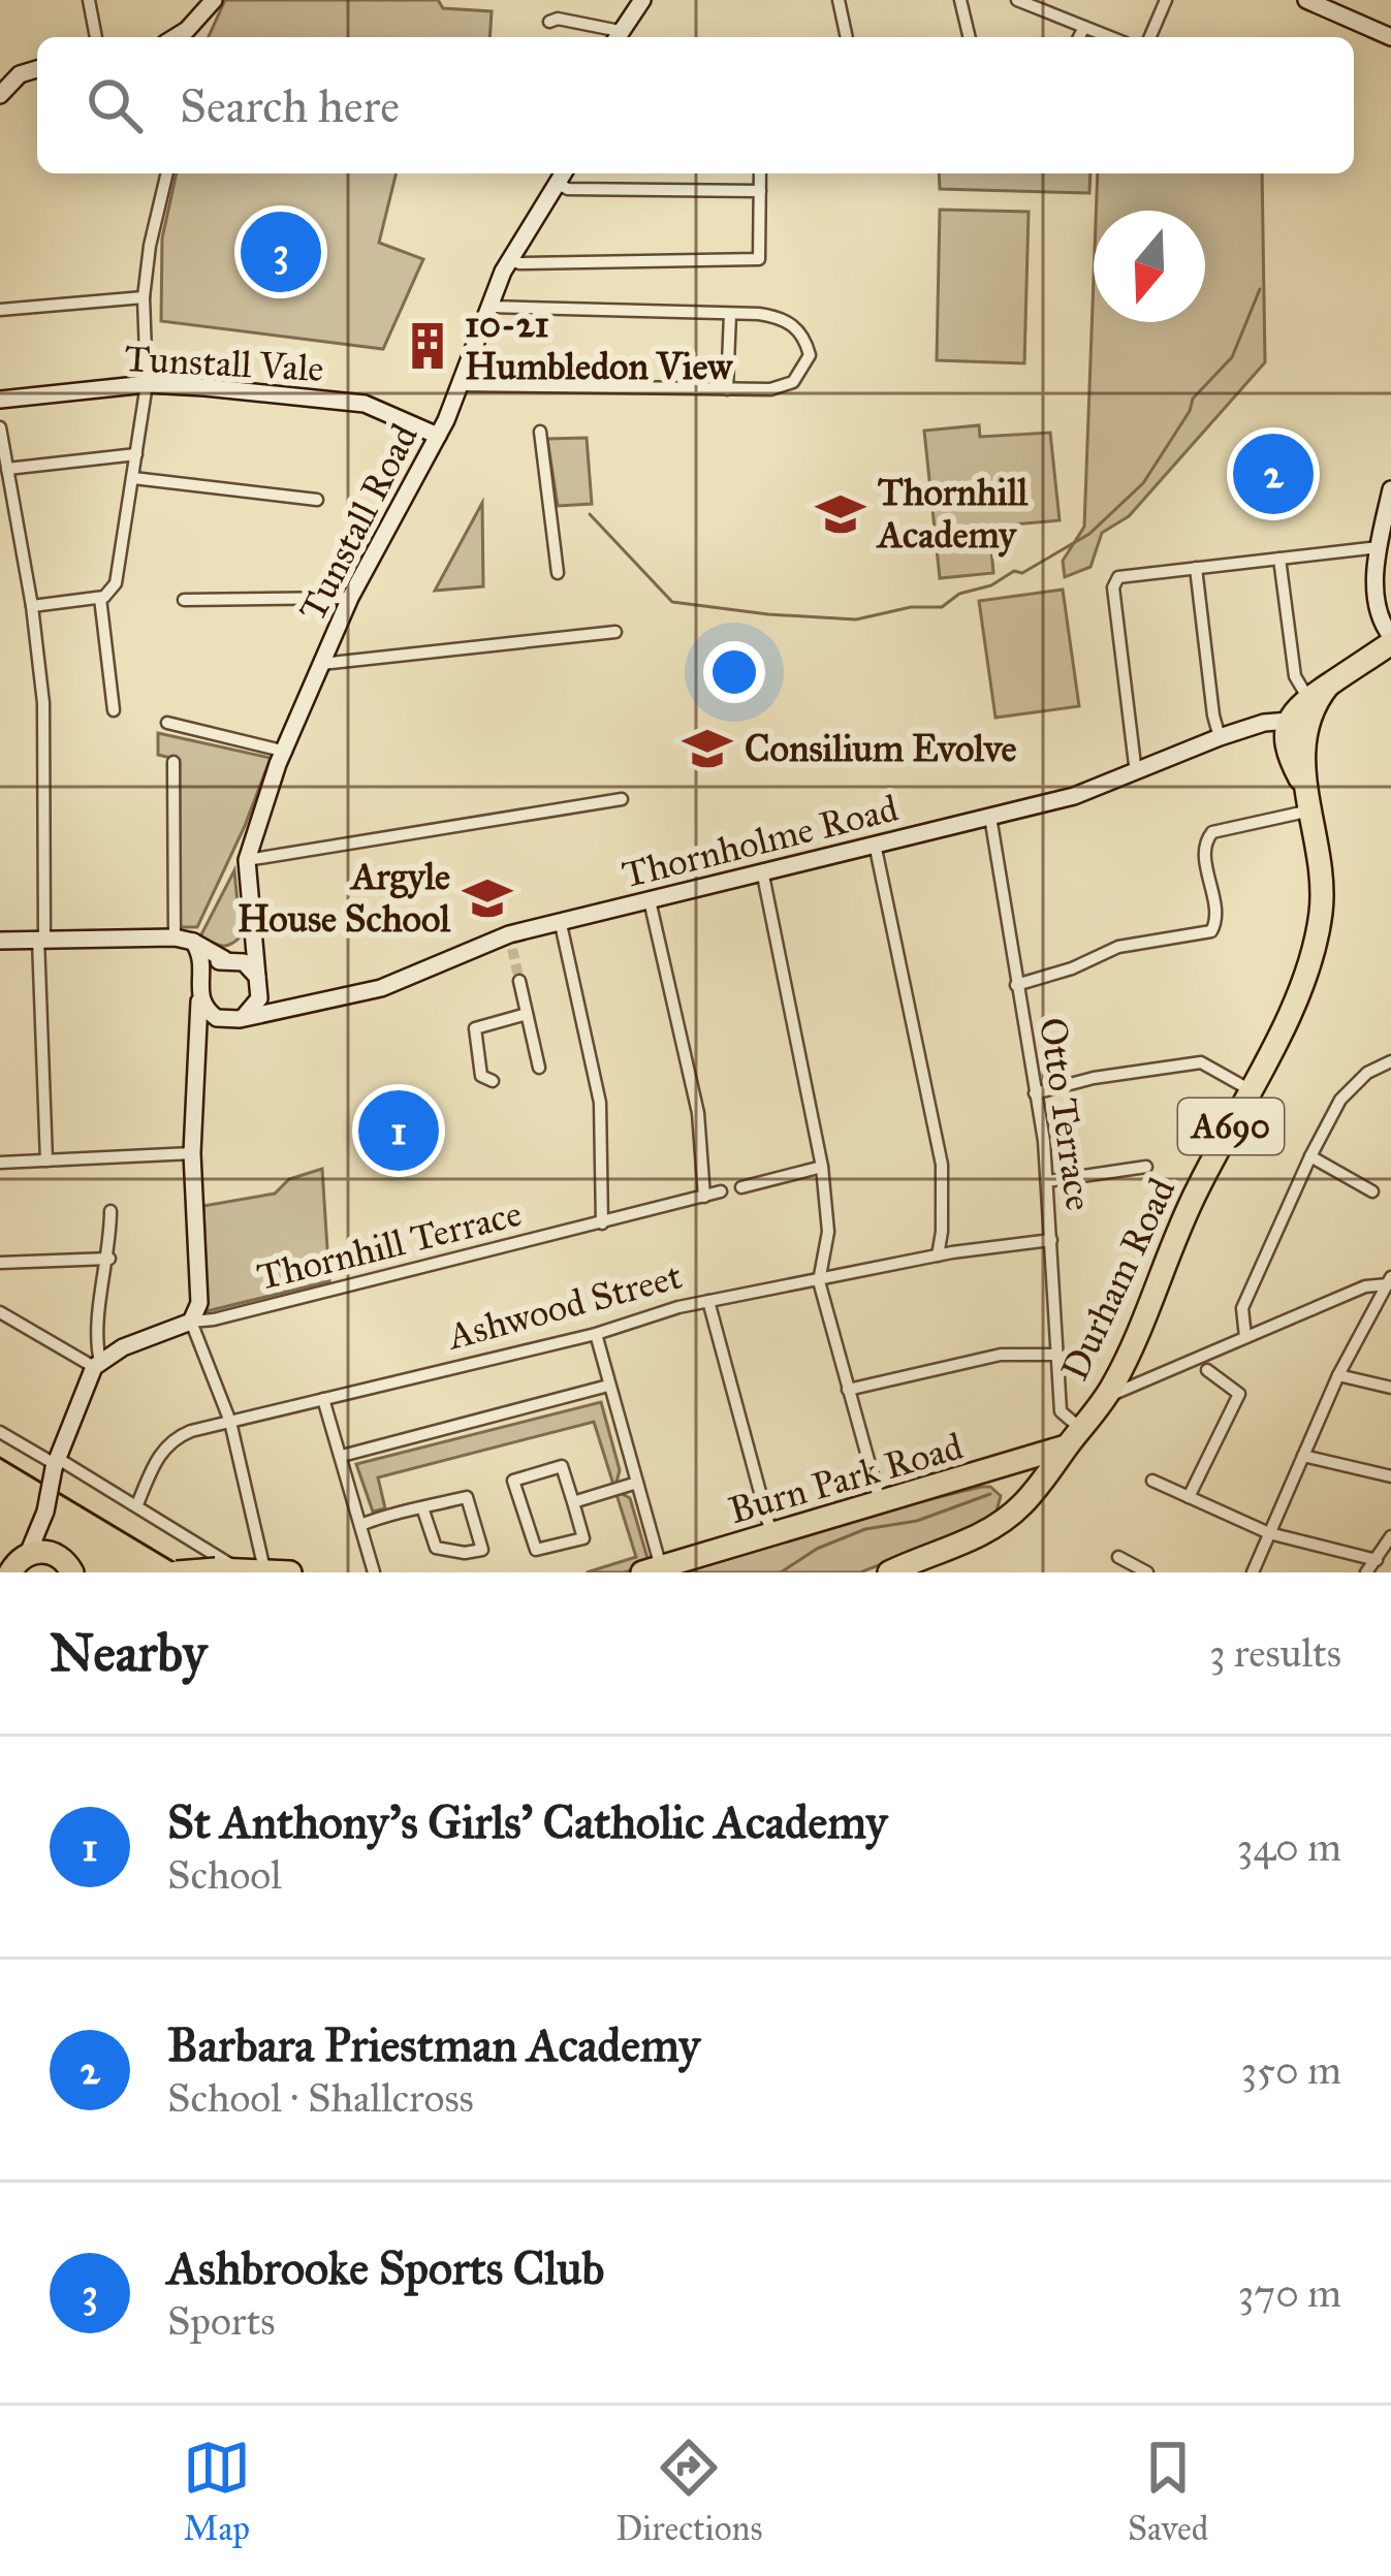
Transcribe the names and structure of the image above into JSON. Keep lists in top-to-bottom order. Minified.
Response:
{"streets":{"highway":["A690","Durham Road","Burn Park Road"],"street":["Tunstall Vale","Tunstall Road","Thornholme Road","Otto Terrace","Thornhill Terrace","Ashwood Street"]},"crossings":[["Tunstall Vale","Tunstall Road"],["Tunstall Road","Thornholme Road"],["Thornholme Road","Otto Terrace"],["Thornholme Road","Durham Road"],["Otto Terrace","A690"],["Otto Terrace","Durham Road"],["Otto Terrace","Ashwood Street"],["Otto Terrace","Burn Park Road"],["A690","Durham Road"],["A690","Burn Park Road"],["Durham Road","Burn Park Road"]],"places":{"building":["10-21 Humbledon View"],"school or university":["Thornhill Academy","Consilium Evolve","Argyle House School"]},"north":"bottom","page":{"search":"Search here","pins":["3","2","1"],"heading":["Nearby","3 results"],"list":[{"mark":"1","name":"St Anthony's Girls' Catholic Academy","note":"School","value":"340 m"},{"mark":"2","name":"Barbara Priestman Academy","note":"School · Shallcross","value":"350 m"},{"mark":"3","name":"Ashbrooke Sports Club","note":"Sports","value":"370 m"}],"nav":["Map","Directions","Saved"]}}
